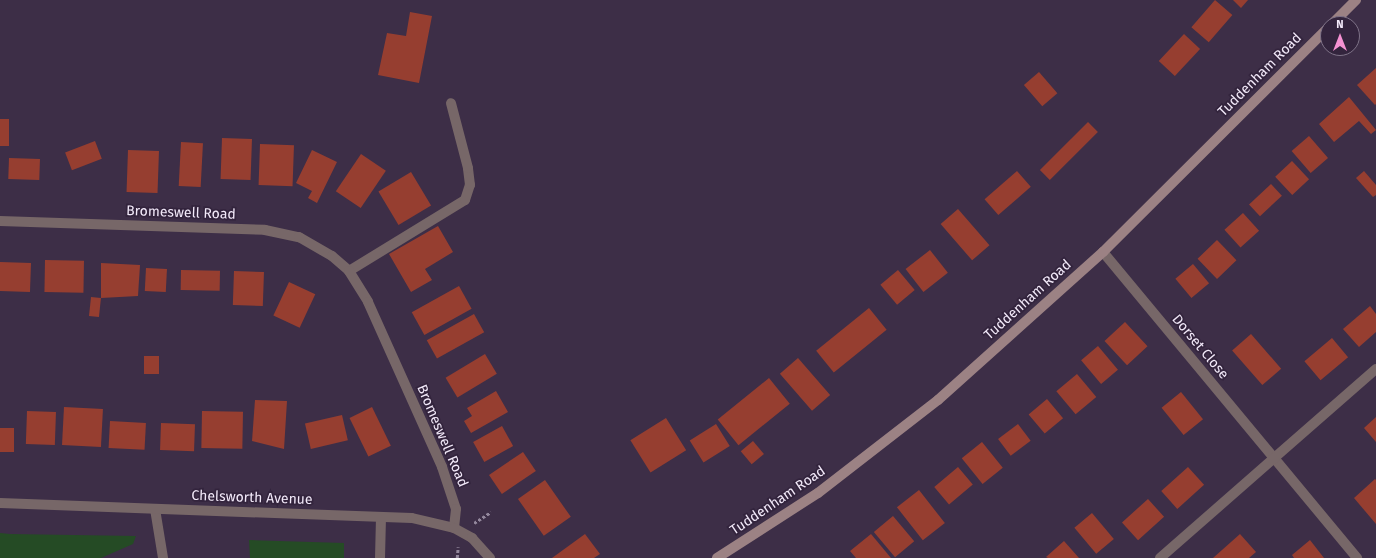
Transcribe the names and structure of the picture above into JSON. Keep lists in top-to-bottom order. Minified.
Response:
{"streets":{"street":["Tuddenham Road","Bromeswell Road","Dorset Close","Chelsworth Avenue"]},"crossings":[["Tuddenham Road","Dorset Close"],["Bromeswell Road","Chelsworth Avenue"]],"north":"top"}
